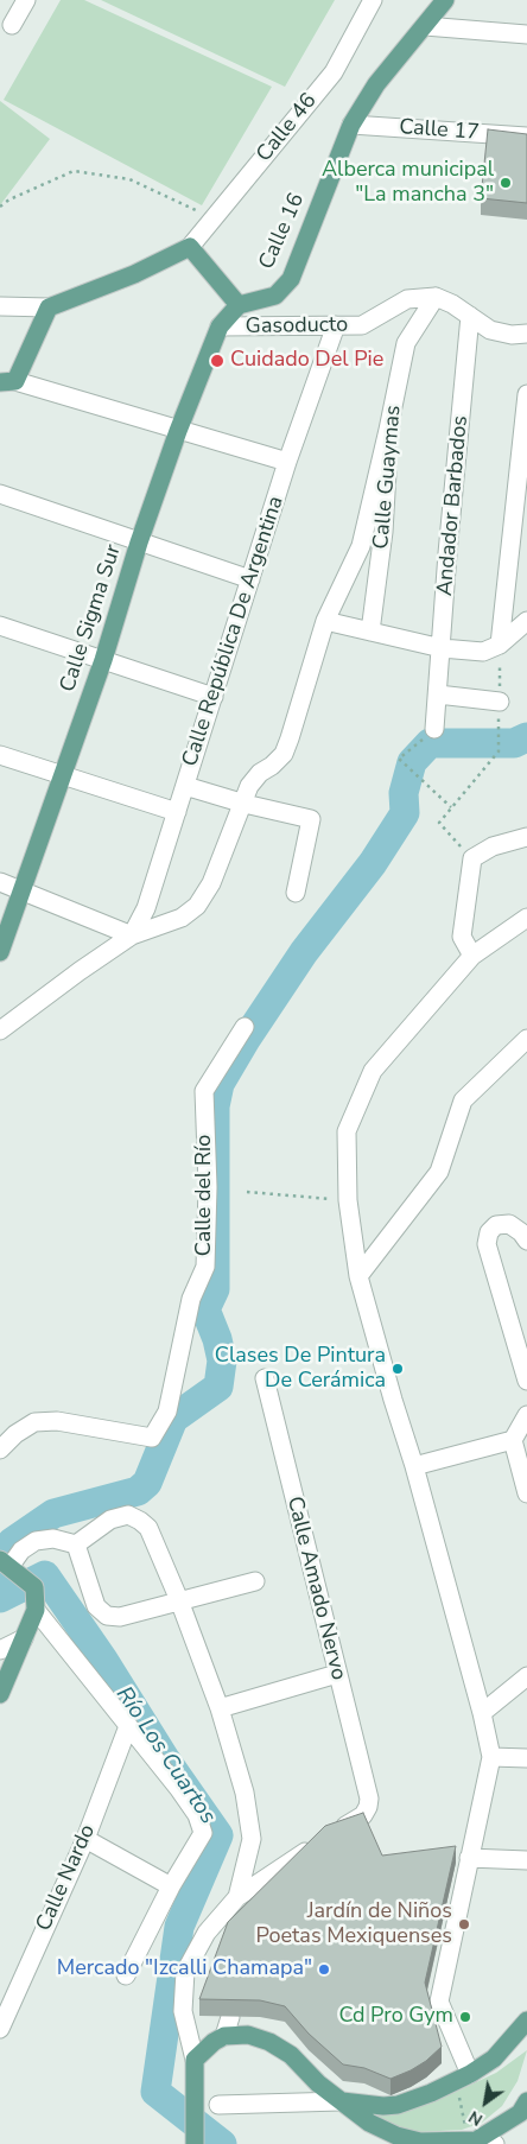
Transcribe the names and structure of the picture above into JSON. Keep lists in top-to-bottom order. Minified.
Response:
{"streets":{"main road":["Calle 16","Calle Sigma Sur"],"street":["Calle 46","Calle 17","Gasoducto","Calle Guaymas","Andador Barbados","Calle República De Argentina","Calle del Río","Calle Amado Nervo","Calle Nardo"]},"crossings":[["Calle 17","Calle 16"],["Calle 16","Calle Sigma Sur"],["Gasoducto","Calle Guaymas"],["Gasoducto","Calle Sigma Sur"],["Gasoducto","Calle República De Argentina"]],"water":["Río Los Cuartos"],"places":["Alberca municipal \"La mancha 3\"","Cuidado Del Pie","Clases De Pintura De Cerámica","Jardín de Niños Poetas Mexiquenses","Mercado \"Izcalli Chamapa\"","Cd Pro Gym"],"north":"bottom left"}
